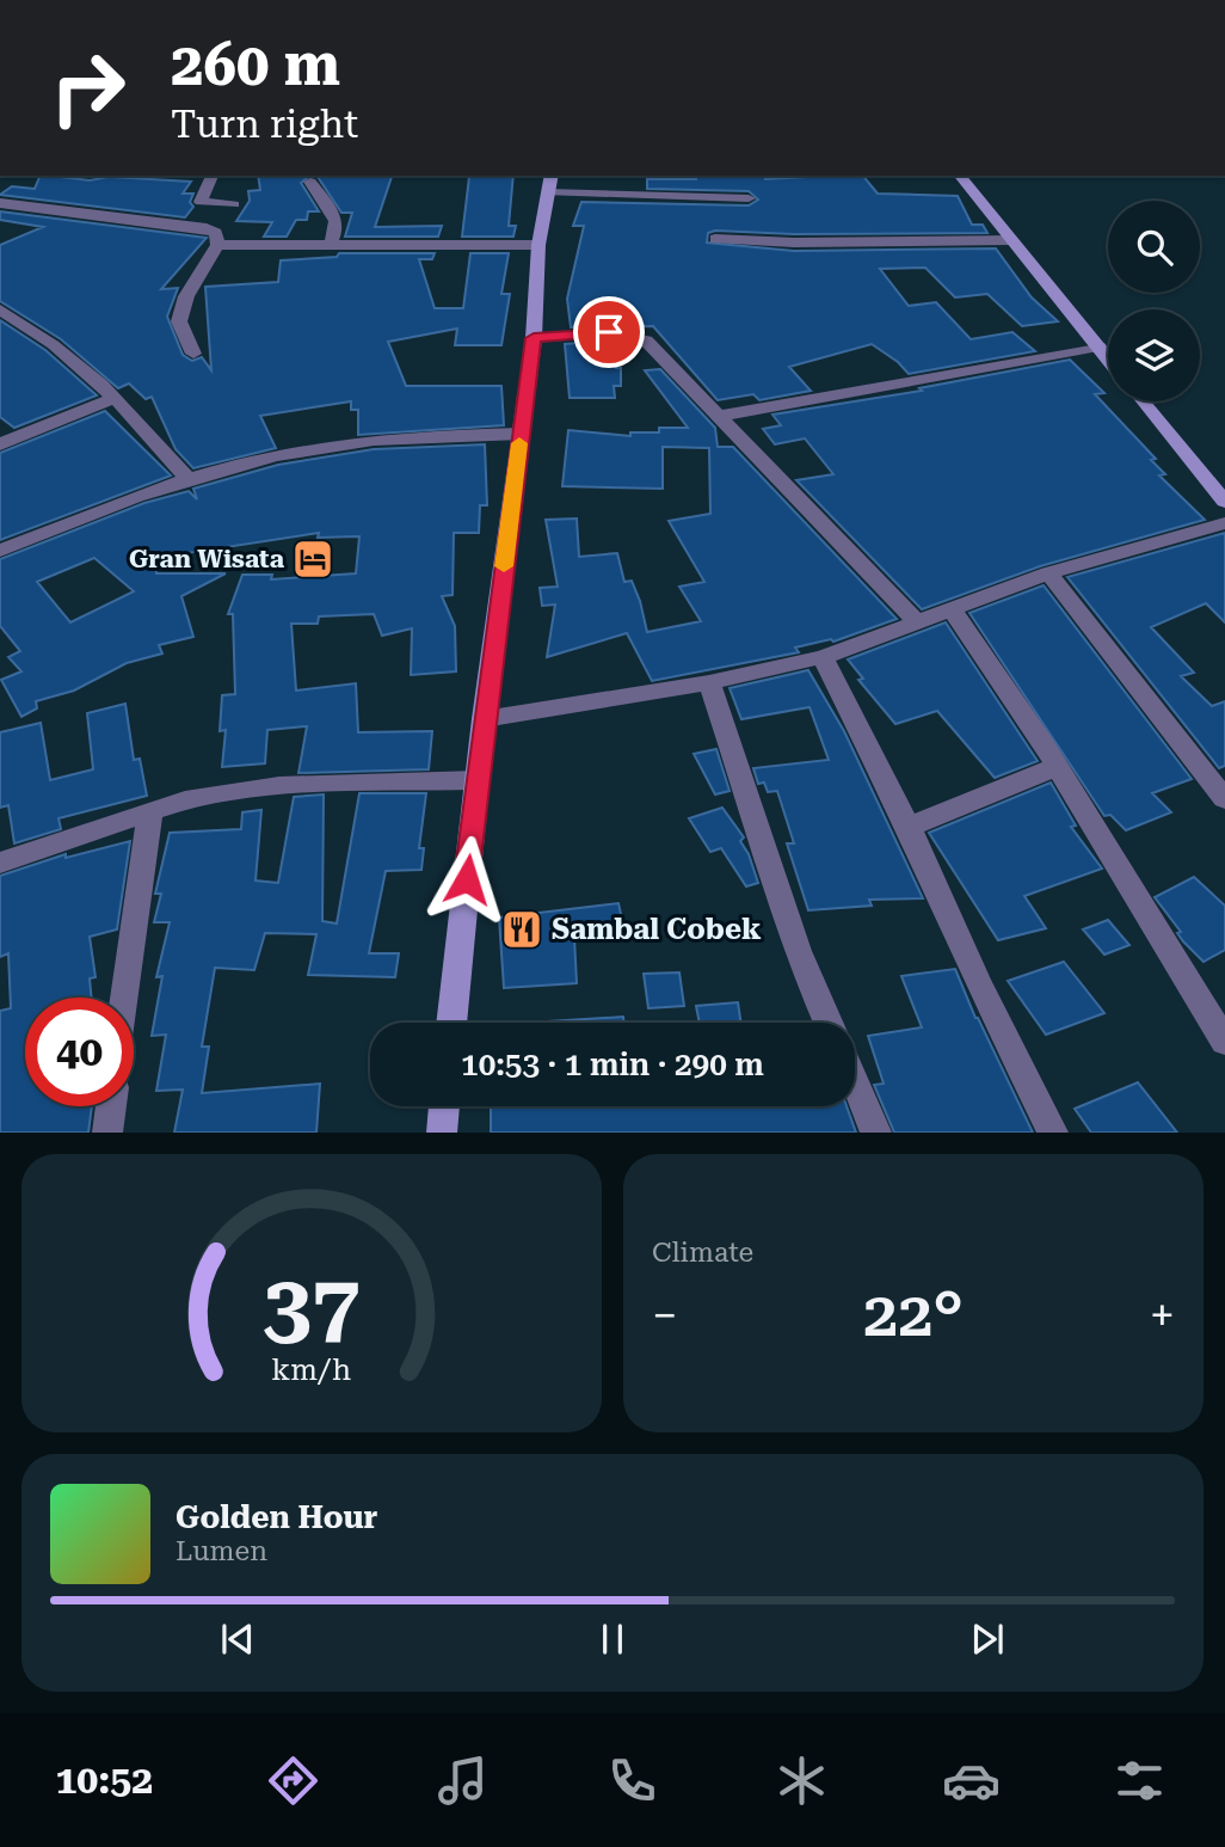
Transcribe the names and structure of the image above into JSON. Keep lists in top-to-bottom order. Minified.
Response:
{"places":{"hotel":["Gran Wisata"],"restaurant":["Sambal Cobek"]},"page":{"turn":["260 m","Turn right"],"limit":"40","trip":"10:53 · 1 min · 290 m","tile":"Climate","heat":["−","22°","+"],"song":["Golden Hour","Lumen"],"tabs":"10:52","gauge":["37","km/h"]}}
